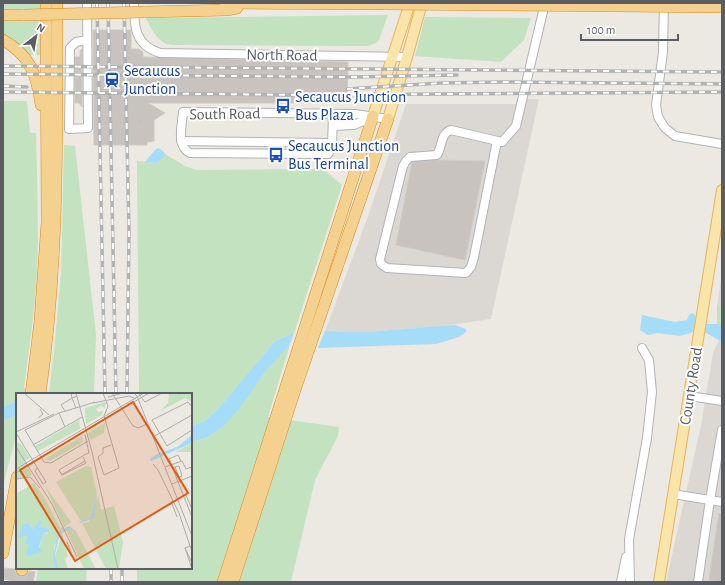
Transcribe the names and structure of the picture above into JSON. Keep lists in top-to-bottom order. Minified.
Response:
{"streets":{"main road":["County Road"],"lane":["North Road","South Road"]},"places":{"station":["Secaucus Junction"],"bus stop":["Secaucus Junction Bus Plaza","Secaucus Junction Bus Terminal"]},"scale_bar":"100 m","north":"top right"}
